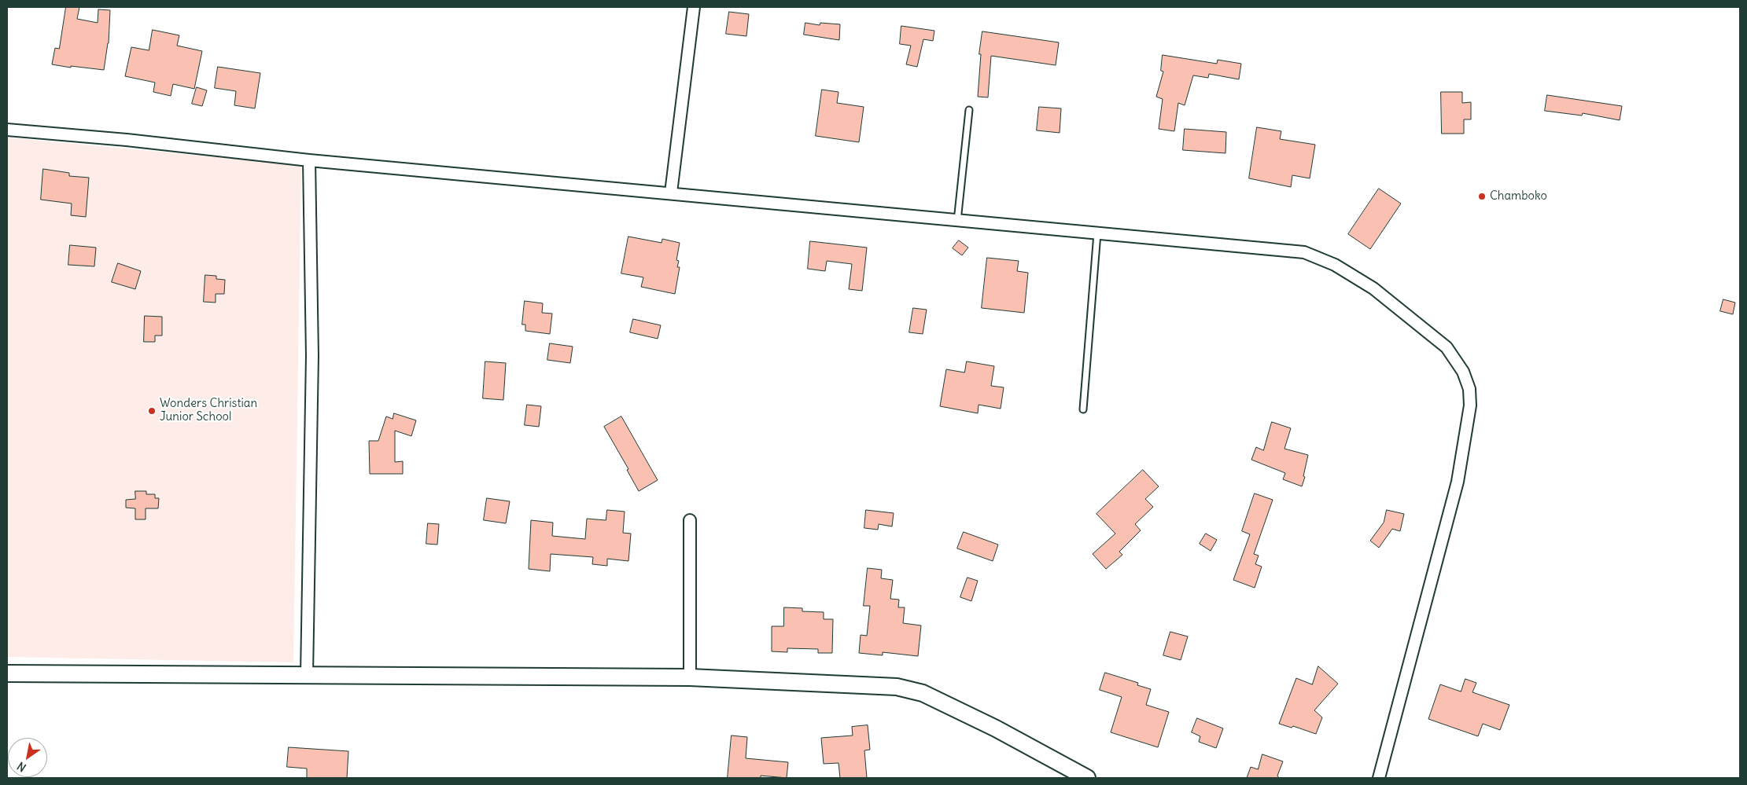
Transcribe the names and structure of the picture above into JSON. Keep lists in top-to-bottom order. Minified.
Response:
{"places":["Chamboko","Wonders Christian Junior School"],"north":"bottom left"}
